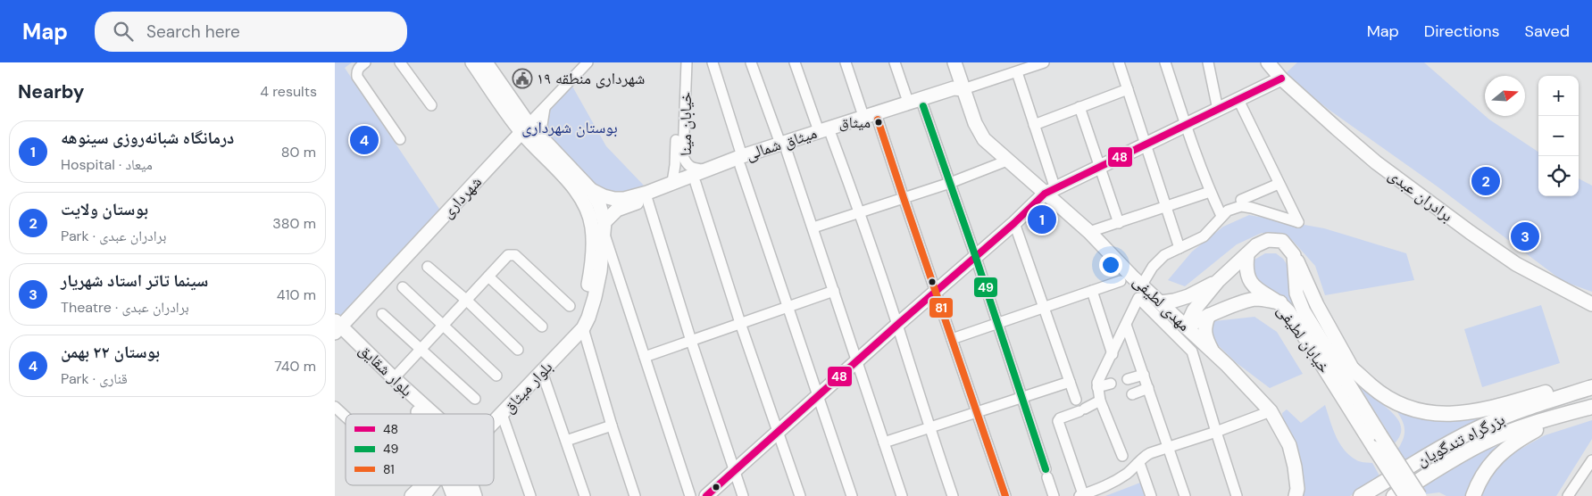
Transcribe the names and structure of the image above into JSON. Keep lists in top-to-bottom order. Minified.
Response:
{"streets":{"highway":["بزرگراه تندگویان"],"main road":["میثاق شمالی","برادران عبدی","شهرداری","مهدی لطیفی","خیابان لطیفی","بلوار شقایق","بلوار میثاق"],"street":["خیابان مینا"]},"crossings":[["خیابان مینا","میثاق شمالی"],["میثاق شمالی","مهدی لطیفی"],["میثاق شمالی","بلوار میثاق"],["شهرداری","بلوار شقایق"],["شهرداری","بلوار میثاق"]],"parks":["بوستان شهرداری"],"places":{"public building":["شهرداری منطقه ۱۹"],"other":["میثاق"]},"lines":["transit line 48","transit line 49","transit line 81"],"legend":["48","49","81"],"north":"right","page":{"header":"Map","search":"Search here","nav":["Map","Directions","Saved"],"heading":["Nearby","4 results"],"map_buttons":["+","−"],"list":[{"mark":"1","name":"درمانگاه شبانه‌روزی سینوهه","note":"Hospital · میعاد","value":"80 m"},{"mark":"2","name":"بوستان ولایت","note":"Park · برادران عبدی","value":"380 m"},{"mark":"3","name":"سینما تاتر استاد شهریار","note":"Theatre · برادران عبدی","value":"410 m"},{"mark":"4","name":"بوستان ۲۲ بهمن","note":"Park · قناری","value":"740 m"}],"pins":["4","2","1","3"]}}
